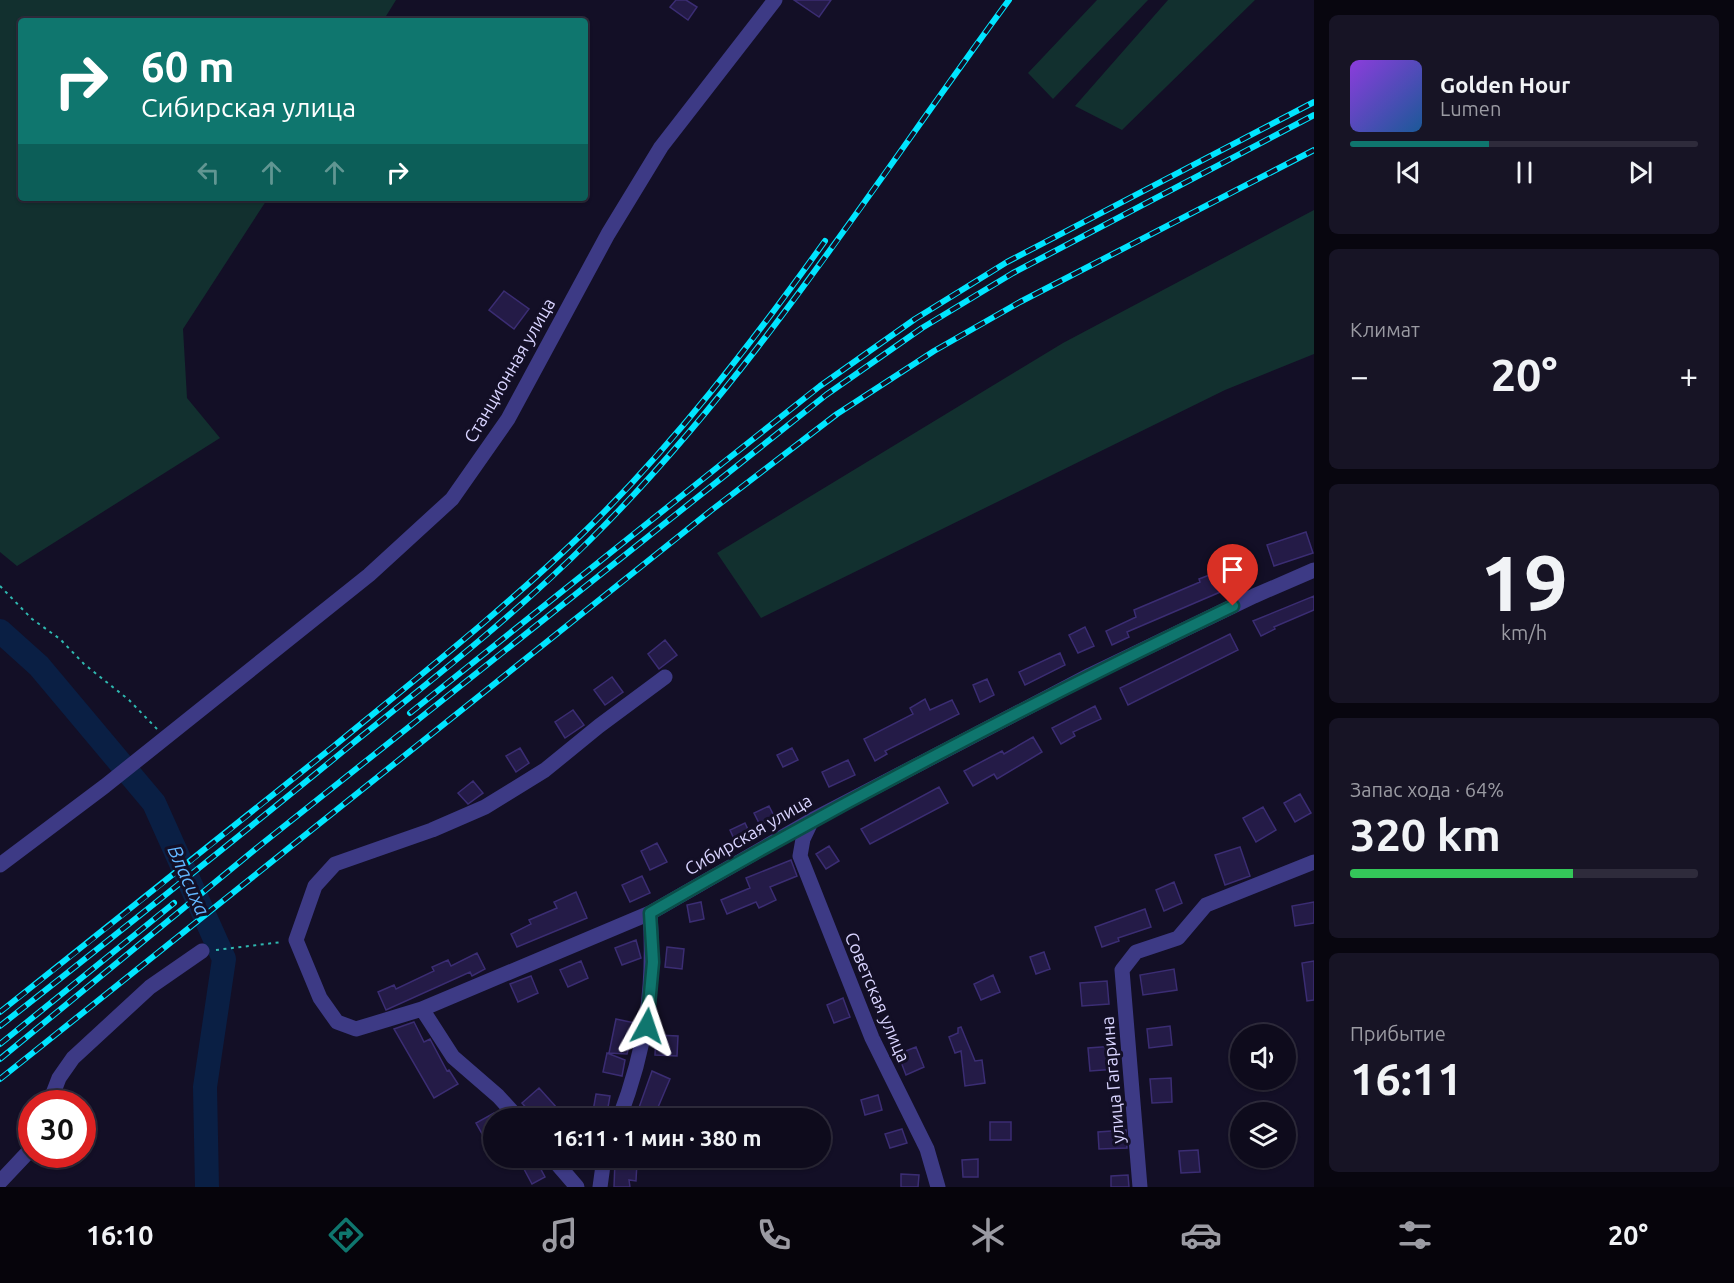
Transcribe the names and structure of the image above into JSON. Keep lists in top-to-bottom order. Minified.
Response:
{"streets":{"street":["Станционная улица","Сибирская улица","Советская улица","улица Гагарина"]},"crossings":[["Сибирская улица","Советская улица"]],"water":["Власиха"],"page":{"turn":["60 m","Сибирская улица"],"song":["Golden Hour","Lumen"],"tile":["Климат",["19","km/h"],["Запас хода · 64%","320 km"],["Прибытие","16:11"]],"heat":["−","20°","+"],"limit":"30","trip":"16:11 · 1 мин · 380 m","tabs":["16:10","20°"]}}
